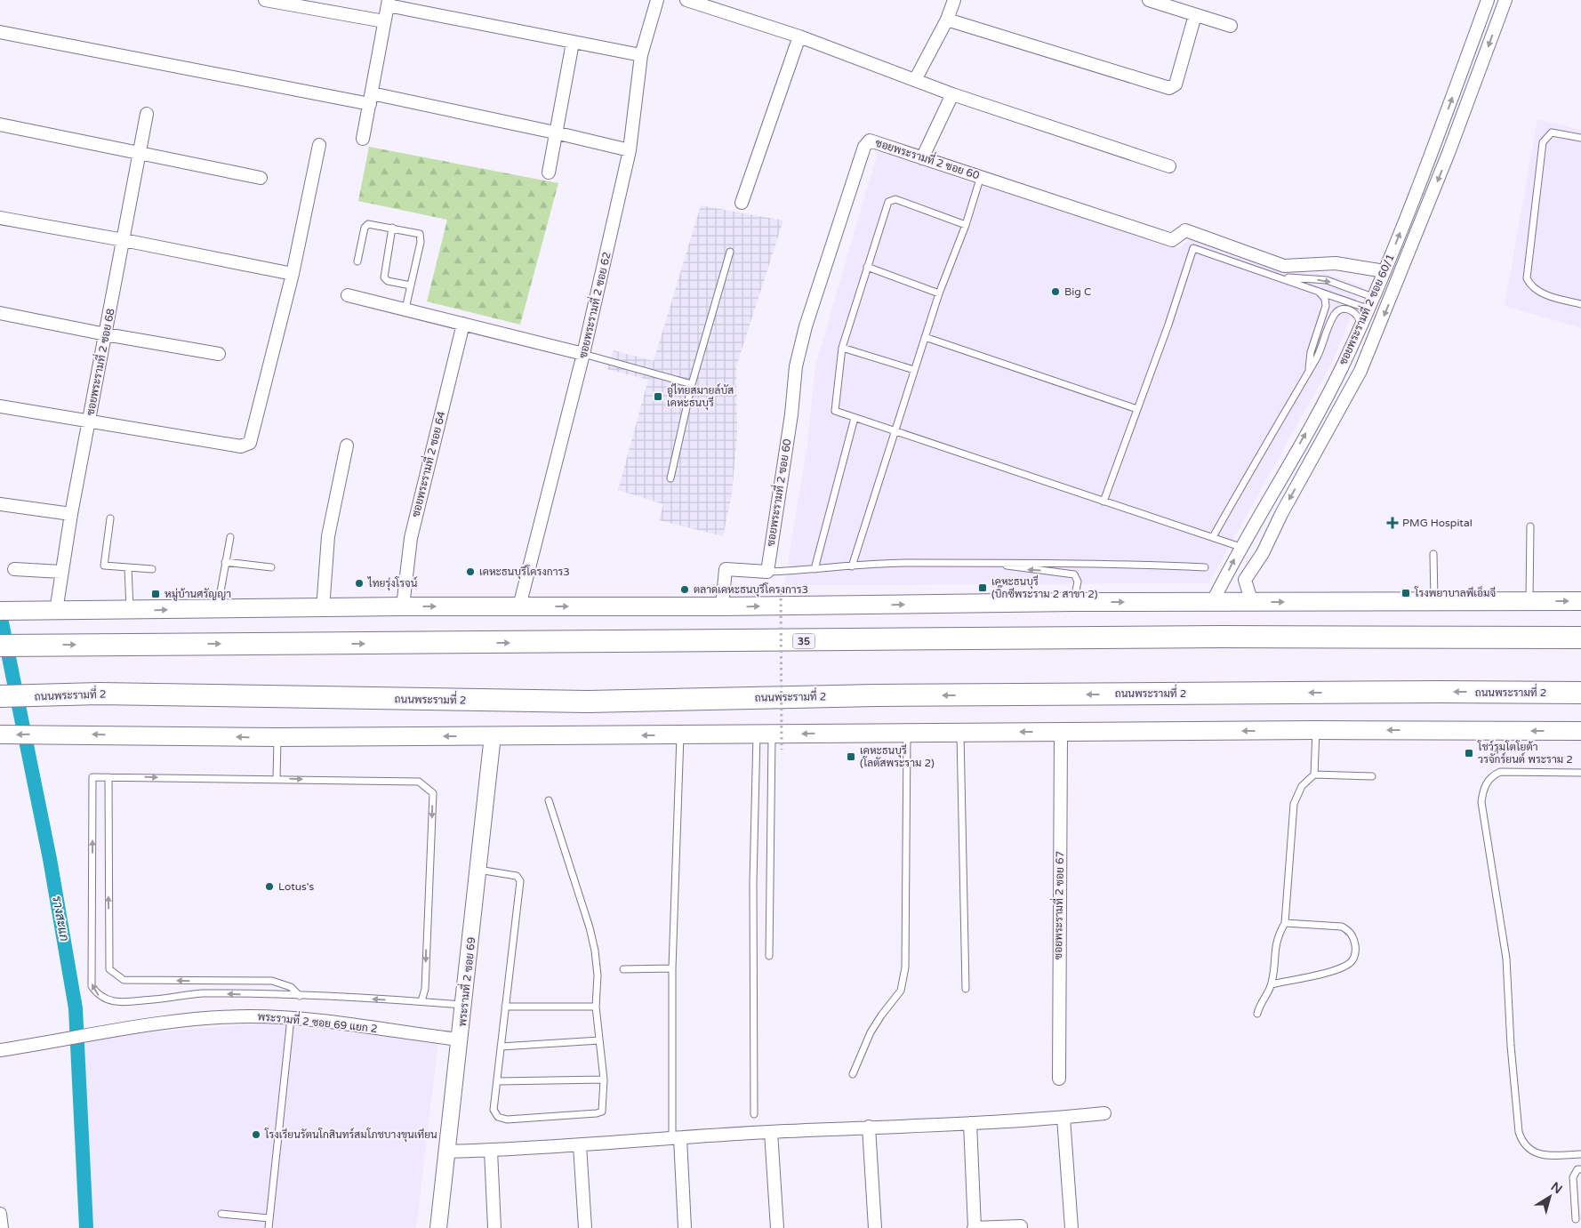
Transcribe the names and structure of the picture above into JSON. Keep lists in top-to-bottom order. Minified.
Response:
{"streets":{"highway":["35","ถนนพระรามที่ 2"],"street":["ซอยพระรามที่ 2 ซอย 60","ซอยพระรามที่ 2 ซอย 62","ซอยพระรามที่ 2 ซอย 60/1","ซอยพระรามที่ 2 ซอย 68","ซอยพระรามที่ 2 ซอย 64","ซอยพระรามที่ 2 ซอย 67","พระรามที่ 2 ซอย 69","พระรามที่ 2 ซอย 69 แยก 2"]},"crossings":[["ซอยพระรามที่ 2 ซอย 60","ซอยพระรามที่ 2 ซอย 60/1"],["พระรามที่ 2 ซอย 69","พระรามที่ 2 ซอย 69 แยก 2"]],"water":["รางสะแก"],"places":{"other":["Big C","เคหะธนบุรีโครงการ3","ไทยรุ่งโรจน์","ตลาดเคหะธนบุรีโครงการ3","Lotus's","โรงเรียนรัตนโกสินทร์สมโภชบางขุนเทียน"],"transit":["อู่ไทยสมายล์บัส เคหะธนบุรี","เคหะธนบุรี (บิ๊กซีพระราม 2 สาขา 2)","โรงพยาบาลพีเอ็มจี","หมู่บ้านศรัญญา","โชว์รูมโตโยต้า วรจักร์ยนต์ พระราม 2","เคหะธนบุรี (โลตัสพระราม 2)"],"health":["PMG Hospital"]},"north":"top right"}
